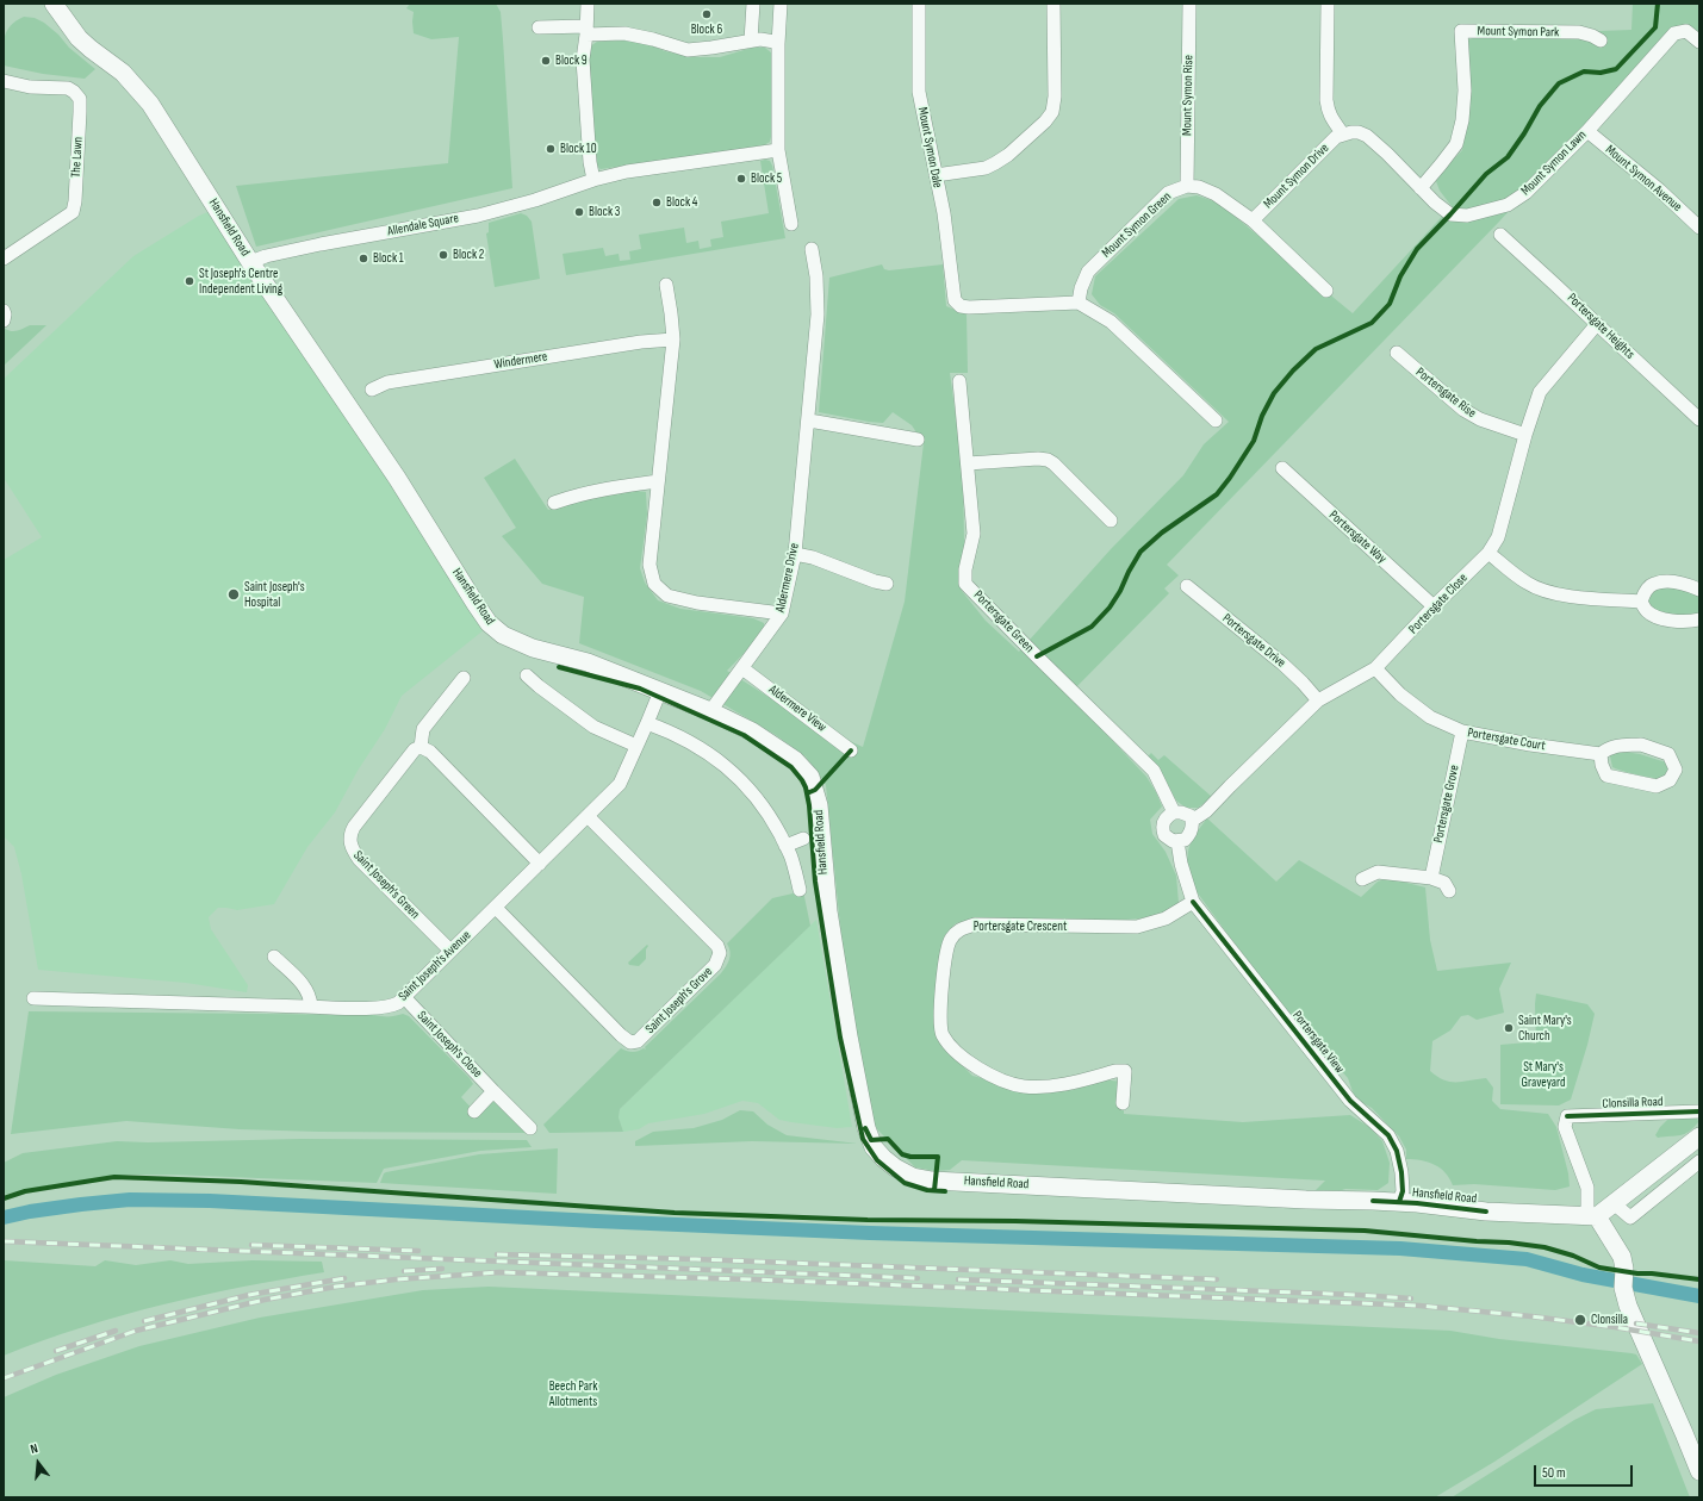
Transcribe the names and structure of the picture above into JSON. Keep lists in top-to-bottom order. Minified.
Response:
{"streets":{"street":["Mount Symon Park","Mount Symon Rise","Mount Symon Dale","The Lawn","Mount Symon Lawn","Mount Symon Drive","Mount Symon Avenue","Allendale Square","Mount Symon Green","Hansfield Road","Portersgate Heights","Windermere","Portersgate Rise","Portersgate Way","Aldermere Drive","Portersgate Close","Portersgate Green","Portersgate Drive","Aldermere View","Portersgate Court","Portersgate Grove","Saint Joseph's Green","Portersgate Crescent","Saint Joseph's Avenue","Saint Joseph's Grove","Portersgate View","Saint Joseph's Close","Clonsilla Road"]},"crossings":[["Mount Symon Park","Mount Symon Lawn"],["Mount Symon Rise","Mount Symon Green"],["Mount Symon Dale","Mount Symon Green"],["Mount Symon Lawn","Mount Symon Drive"],["Mount Symon Lawn","Mount Symon Avenue"],["Mount Symon Drive","Mount Symon Green"],["Allendale Square","Hansfield Road"],["Hansfield Road","Aldermere Drive"],["Hansfield Road","Saint Joseph's Avenue"],["Hansfield Road","Portersgate View"],["Hansfield Road","Clonsilla Road"],["Portersgate Heights","Portersgate Close"],["Portersgate Rise","Portersgate Close"],["Portersgate Way","Portersgate Close"],["Aldermere Drive","Aldermere View"],["Portersgate Close","Portersgate Green"],["Portersgate Close","Portersgate Drive"],["Portersgate Close","Portersgate Court"],["Portersgate Close","Portersgate View"],["Portersgate Green","Portersgate View"],["Portersgate Court","Portersgate Grove"],["Saint Joseph's Green","Saint Joseph's Avenue"],["Portersgate Crescent","Portersgate View"],["Saint Joseph's Avenue","Saint Joseph's Grove"],["Saint Joseph's Avenue","Saint Joseph's Close"]],"parks":["St Mary's Graveyard","Beech Park Allotments"],"places":["Block 6","Block 9","Block 10","Block 5","Block 4","Block 3","Block 2","Block 1","St Joseph's Centre Independent Living","Saint Joseph's Hospital","Saint Mary's Church","Clonsilla"],"scale_bar":"50 m","north":"top"}
